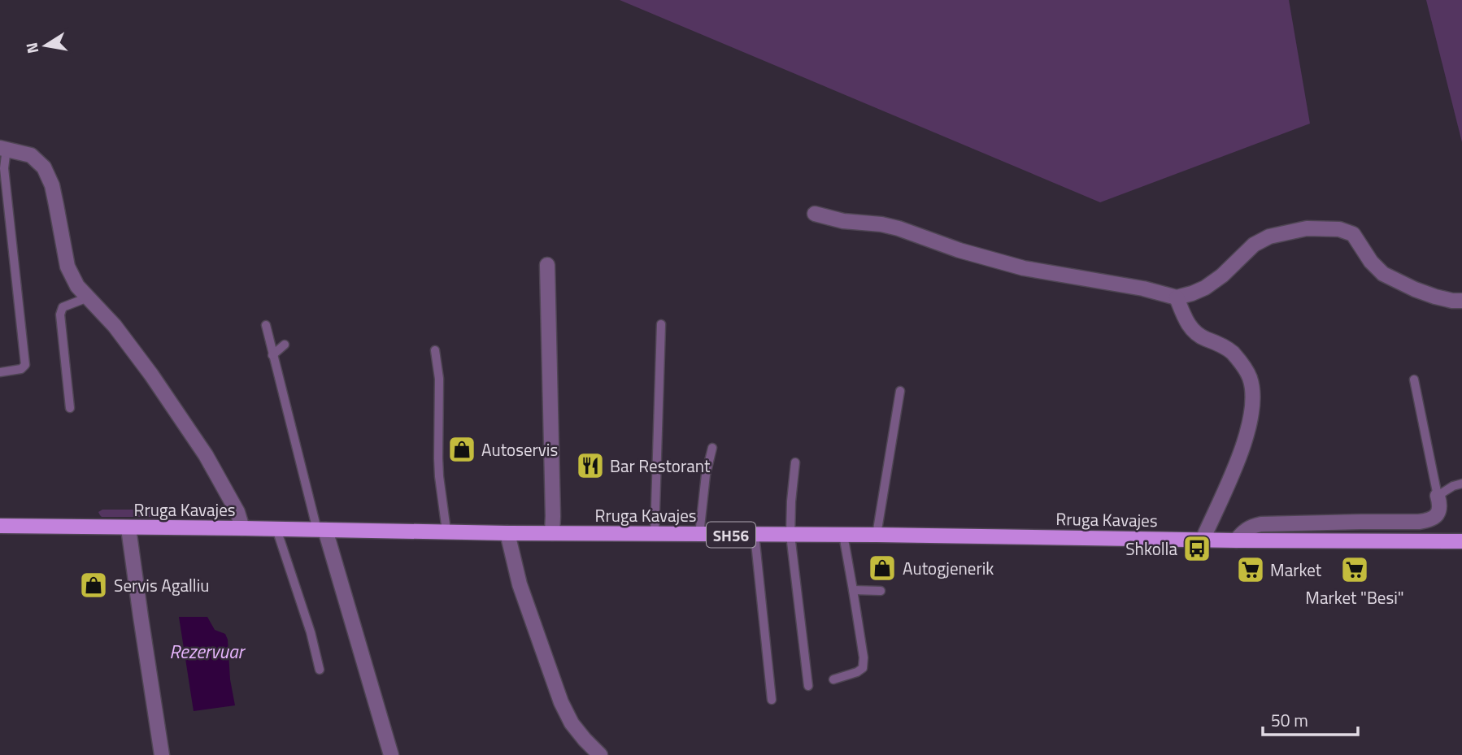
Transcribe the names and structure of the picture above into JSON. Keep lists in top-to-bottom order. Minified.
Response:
{"streets":{"main road":["Rruga Kavajes","SH56"]},"water":["Rezervuar"],"places":{"shop":["Autoservis","Autogjenerik","Servis Agalliu"],"restaurant":["Bar Restorant"],"bus stop":["Shkolla"],"supermarket":["Market","Market \"Besi\""]},"scale_bar":"50 m","north":"left"}
